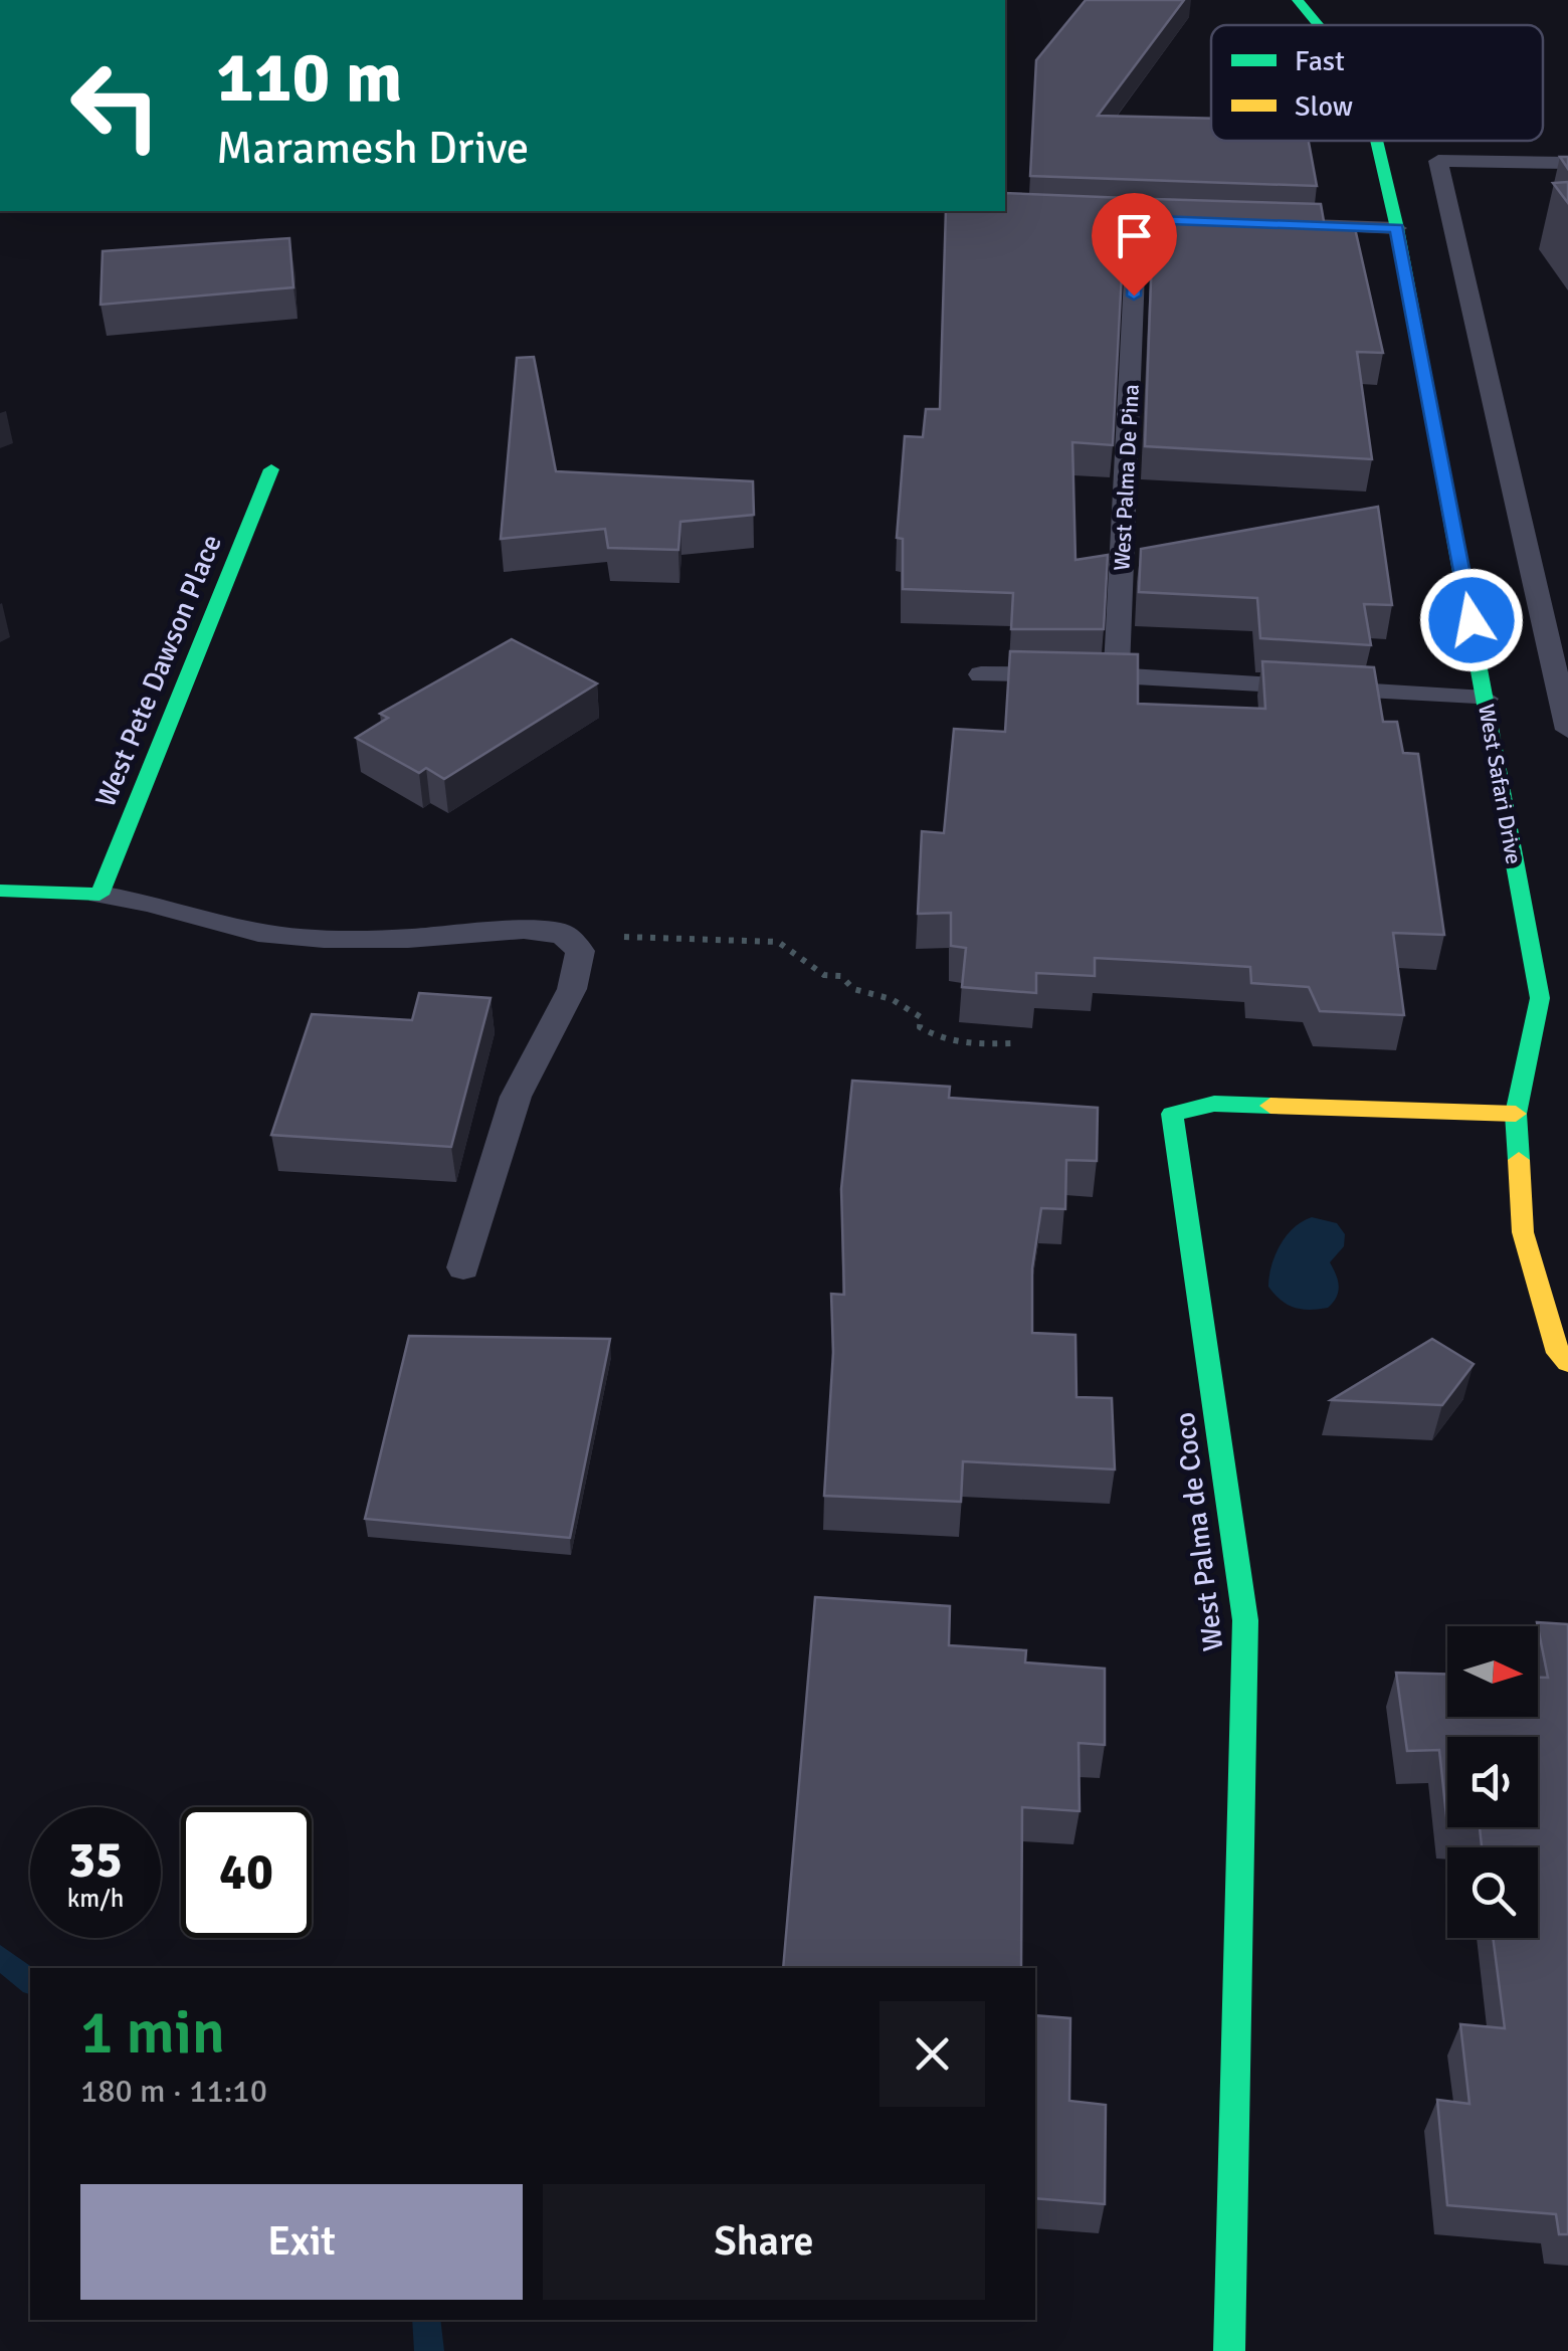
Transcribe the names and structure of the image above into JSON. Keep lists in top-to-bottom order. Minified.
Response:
{"streets":{"street":["West Pete Dawson Place","West Safari Drive","West Palma de Coco"],"lane":["West Palma De Pina"]},"crossings":[["West Safari Drive","West Palma de Coco"]],"legend":["Fast","Slow"],"north":"right","page":{"turn":["110 m","Maramesh Drive"],"speed":"35 km/h","limit":"40","heading":["1 min","180 m · 11:10"],"buttons":["Exit","Share"]}}
